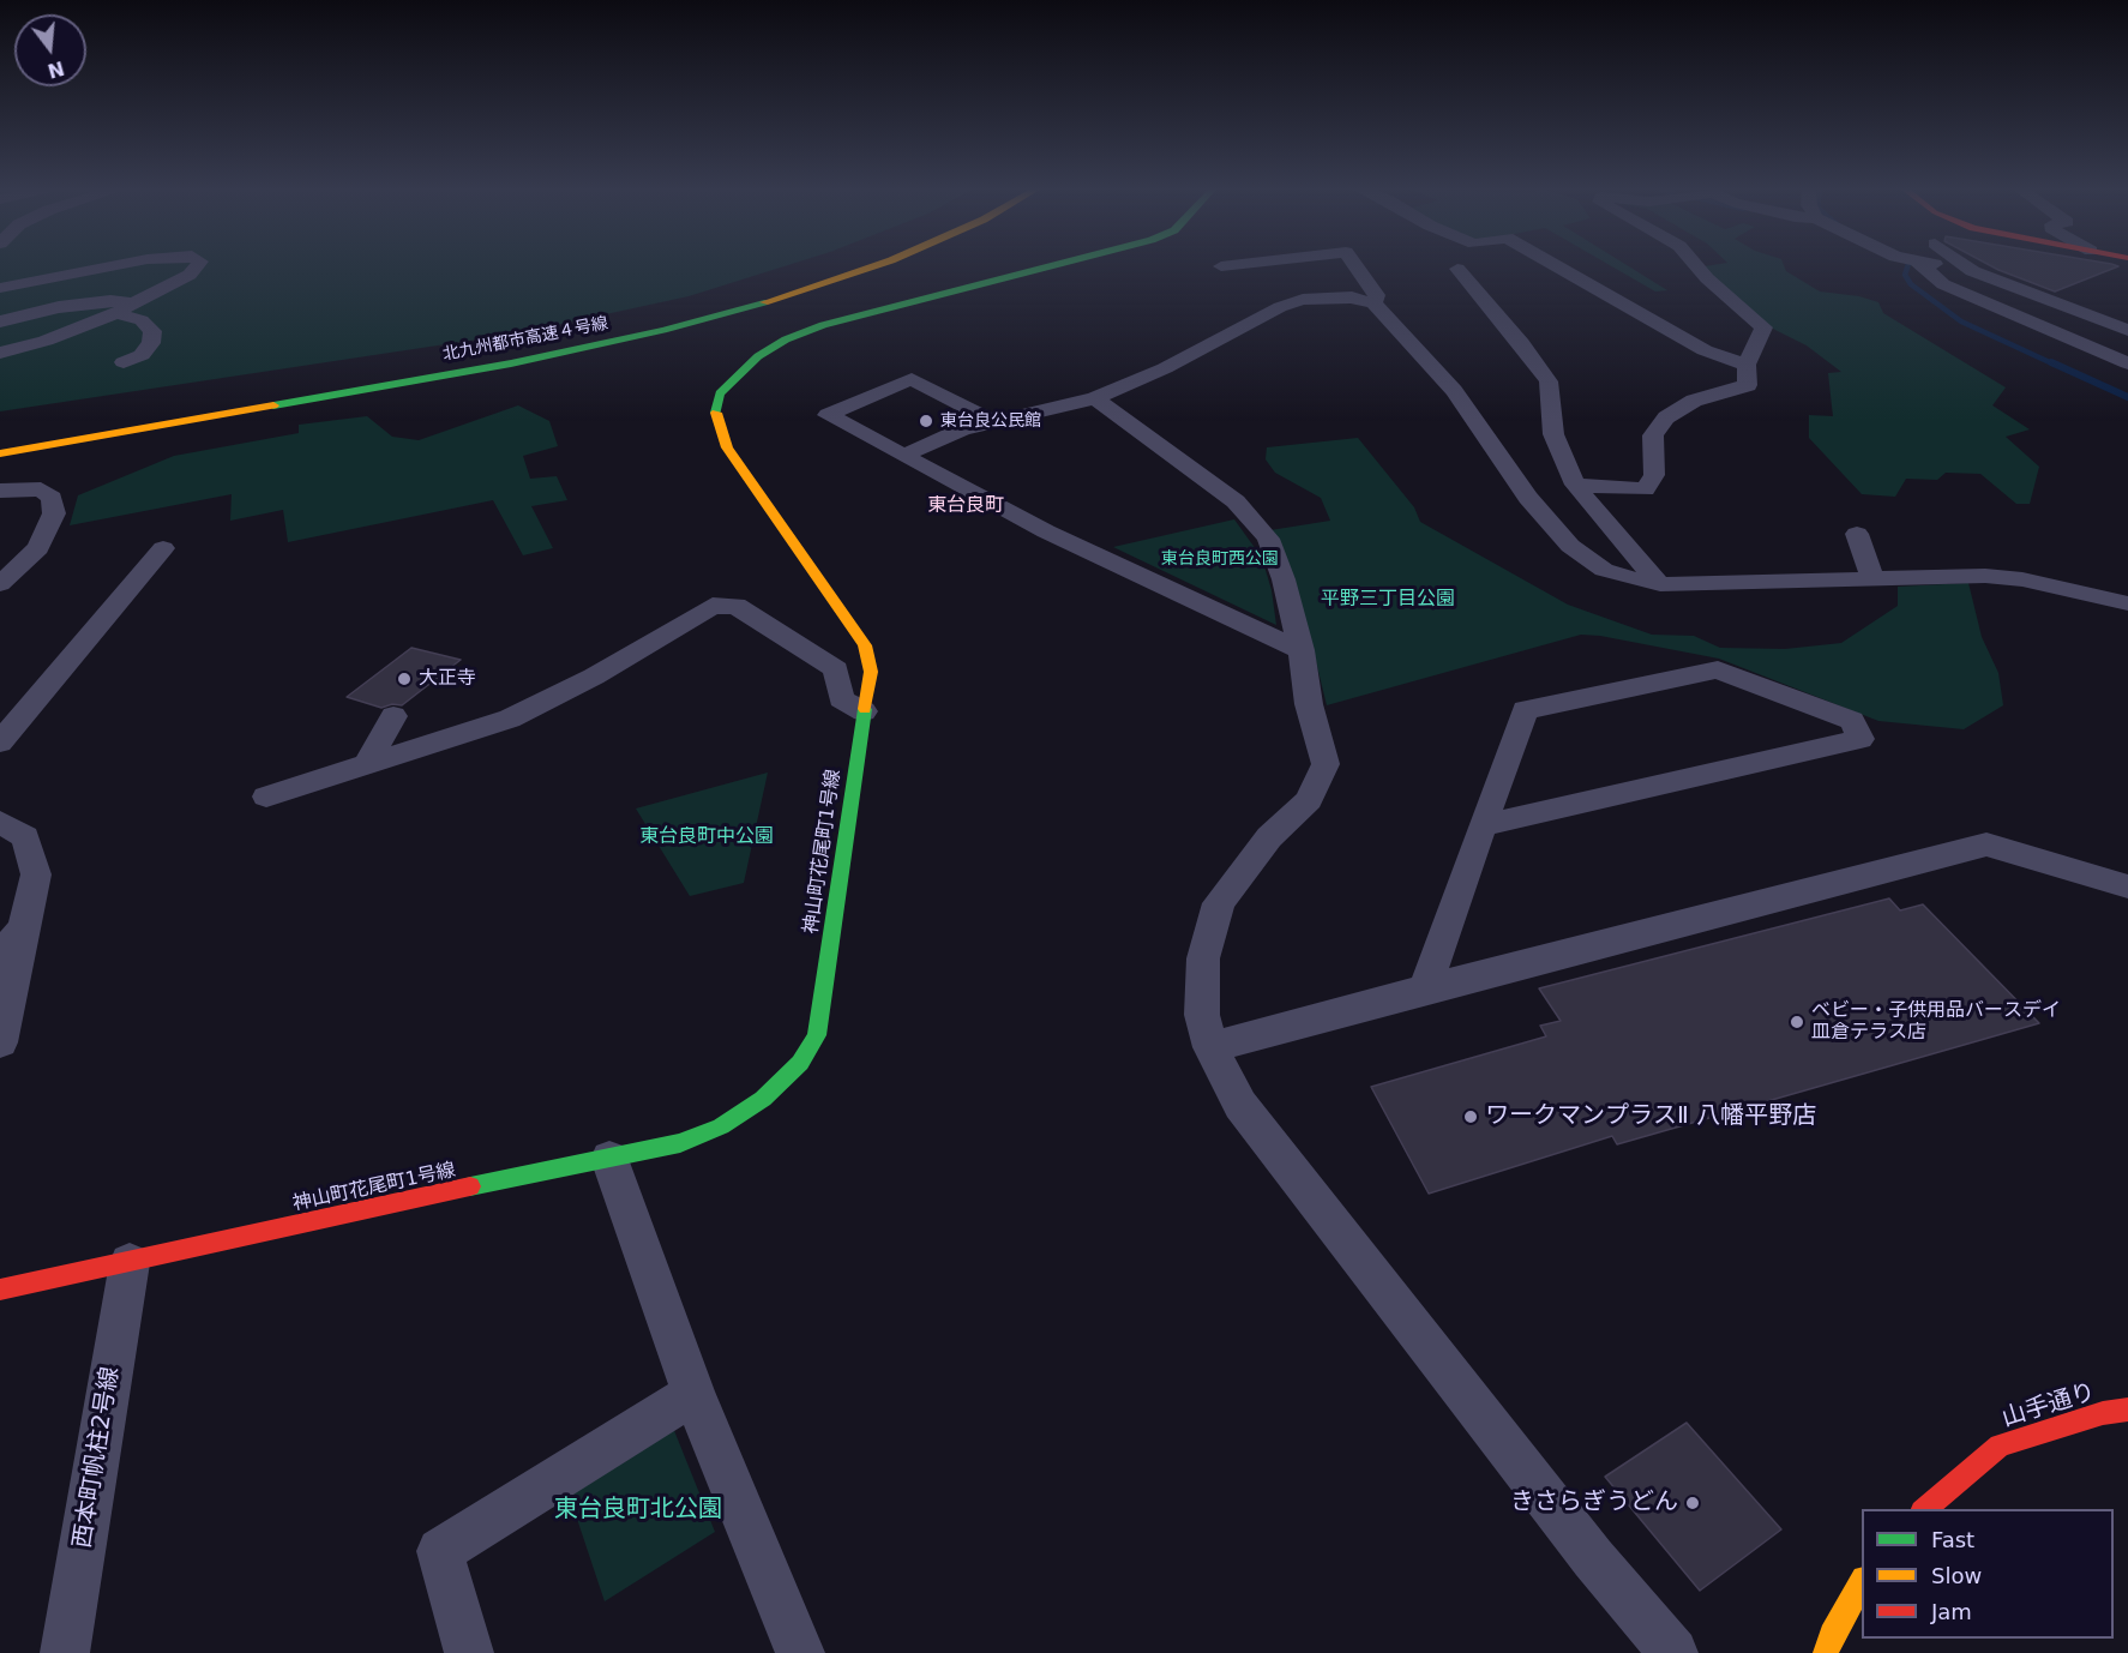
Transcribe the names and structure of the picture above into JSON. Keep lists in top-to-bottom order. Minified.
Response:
{"streets":{"main road":["北九州都市高速４号線","神山町花尾町1号線","山手通り"],"street":["西本町帆柱2号線"]},"crossings":[["神山町花尾町1号線","西本町帆柱2号線"]],"districts":["東台良町"],"parks":["東台良町西公園","平野三丁目公園","東台良町中公園","東台良町北公園"],"places":["東台良公民館","大正寺","ベビー・子供用品バースデイ 皿倉テラス店","ワークマンプラスⅡ 八幡平野店","きさらぎうどん"],"legend":["Fast","Slow","Jam"],"north":"bottom"}
